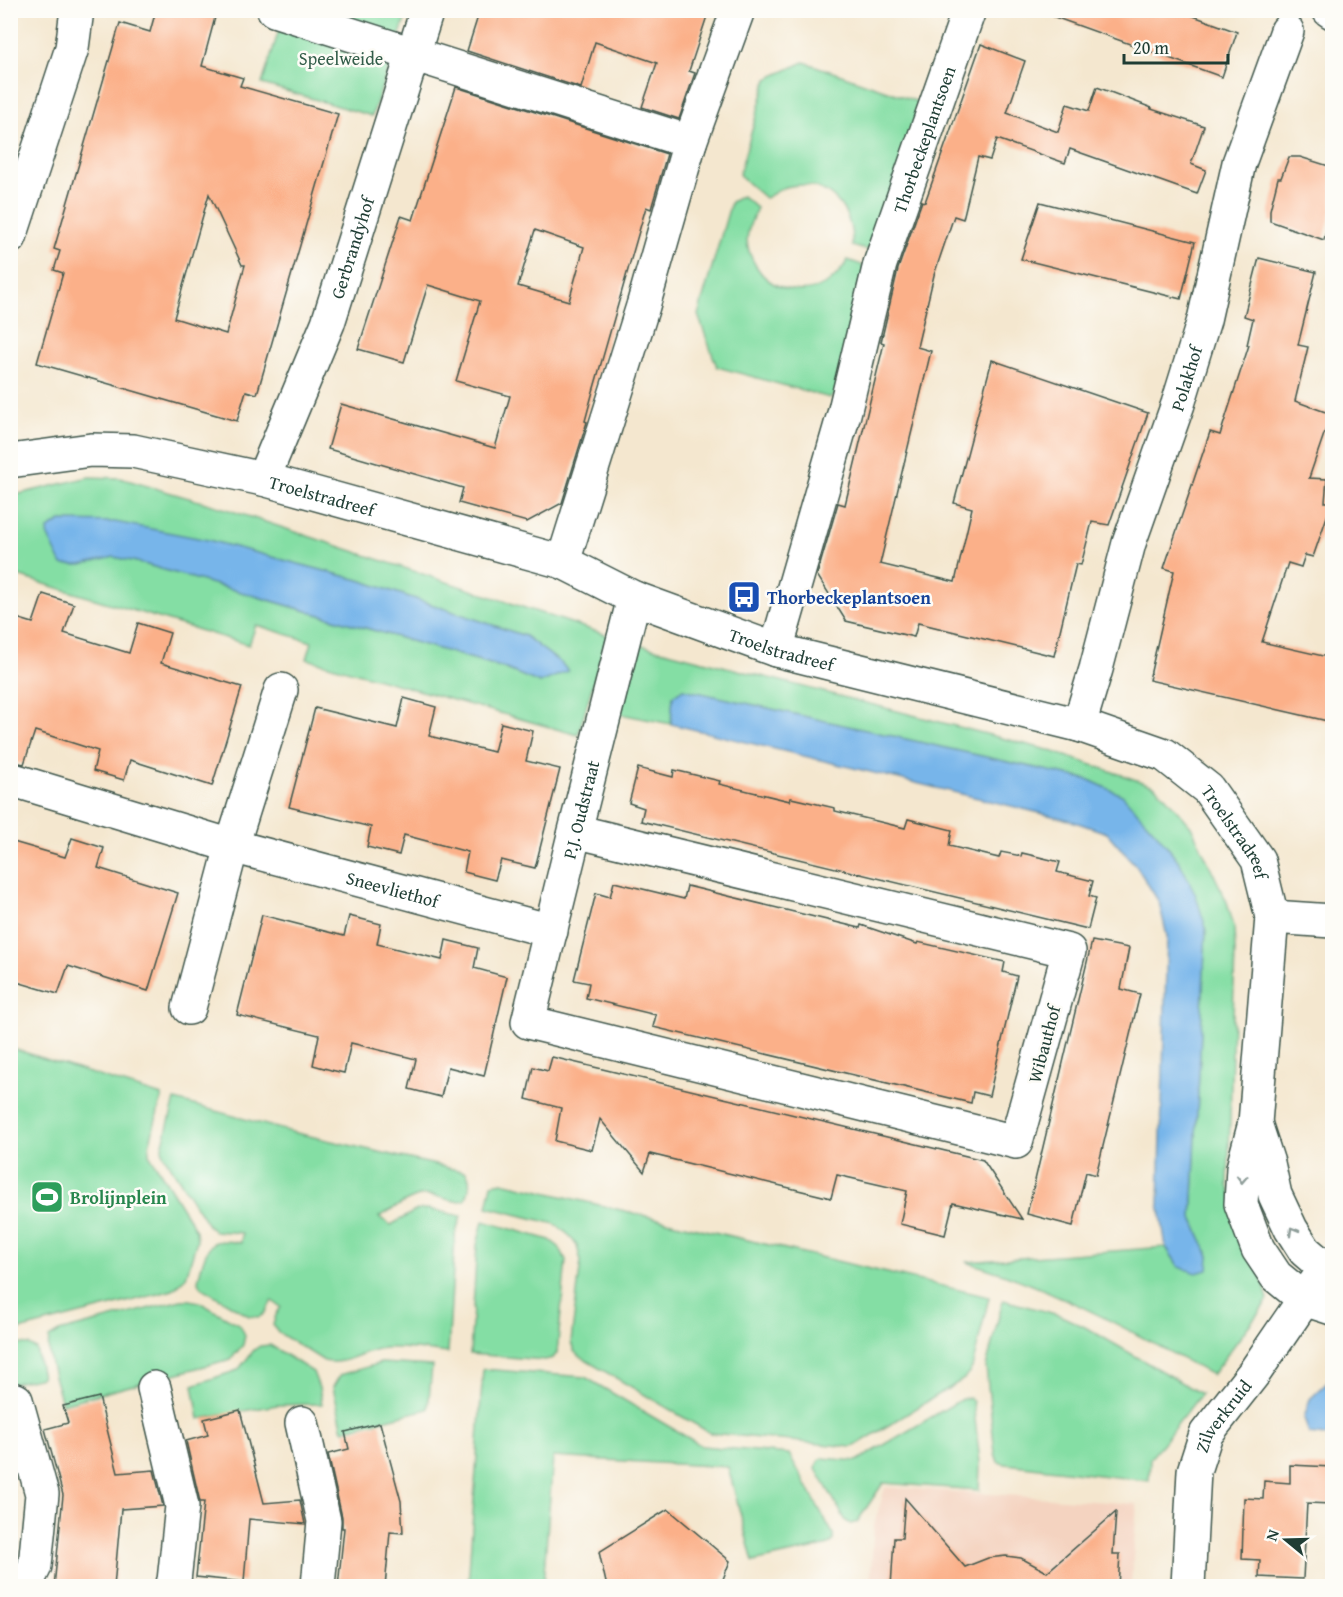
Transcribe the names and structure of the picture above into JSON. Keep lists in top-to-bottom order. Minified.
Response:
{"streets":{"street":["Thorbeckeplantsoen","Gerbrandyhof","Polakhof","Troelstradreef","P.J. Oudstraat","Sneevliethof","Wibauthof","Zilverkruid"]},"crossings":[["Thorbeckeplantsoen","Troelstradreef"],["Gerbrandyhof","Troelstradreef"],["Polakhof","Troelstradreef"],["Troelstradreef","P.J. Oudstraat"],["Troelstradreef","Zilverkruid"],["P.J. Oudstraat","Sneevliethof"],["P.J. Oudstraat","Wibauthof"]],"parks":["Speelweide"],"places":{"bus stop":["Thorbeckeplantsoen"],"sports":["Brolijnplein"]},"scale_bar":"20 m","north":"left"}
